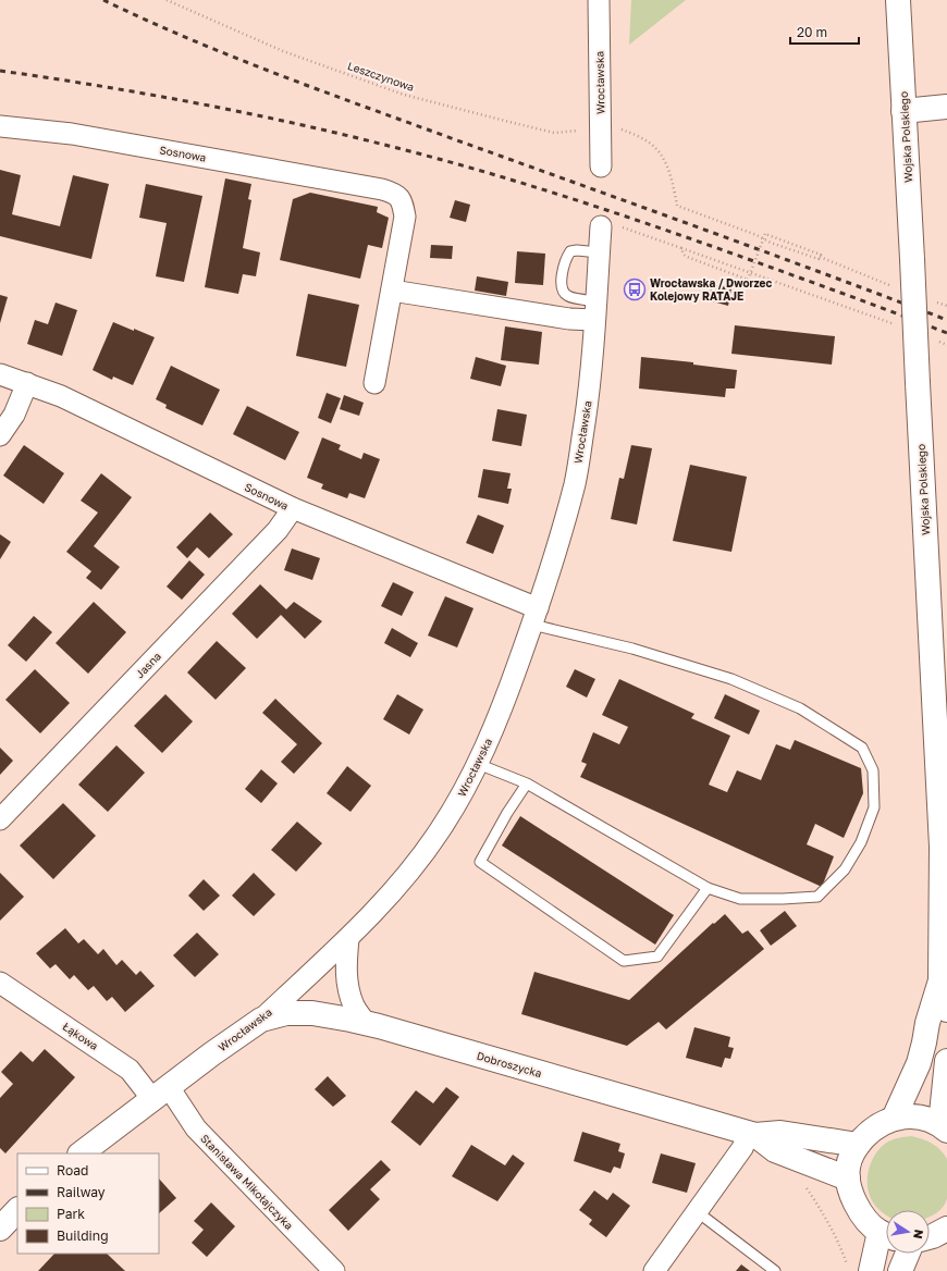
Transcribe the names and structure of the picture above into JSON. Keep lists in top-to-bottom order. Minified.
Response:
{"streets":{"main road":["Wrocławska","Wojska Polskiego","Dobroszycka"],"street":["Sosnowa","Jasna","Łąkowa","Stanisława Mikołajczyka"],"path":["Leszczynowa"]},"crossings":[["Leszczynowa","Wrocławska"],["Wrocławska","Sosnowa"],["Wrocławska","Łąkowa"],["Wrocławska","Dobroszycka"],["Wrocławska","Stanisława Mikołajczyka"],["Sosnowa","Jasna"],["Łąkowa","Stanisława Mikołajczyka"]],"places":{"bus stop":["Wrocławska / Dworzec Kolejowy RATAJE"]},"legend":["Road","Railway","Park","Building"],"scale_bar":"20 m","north":"right"}
